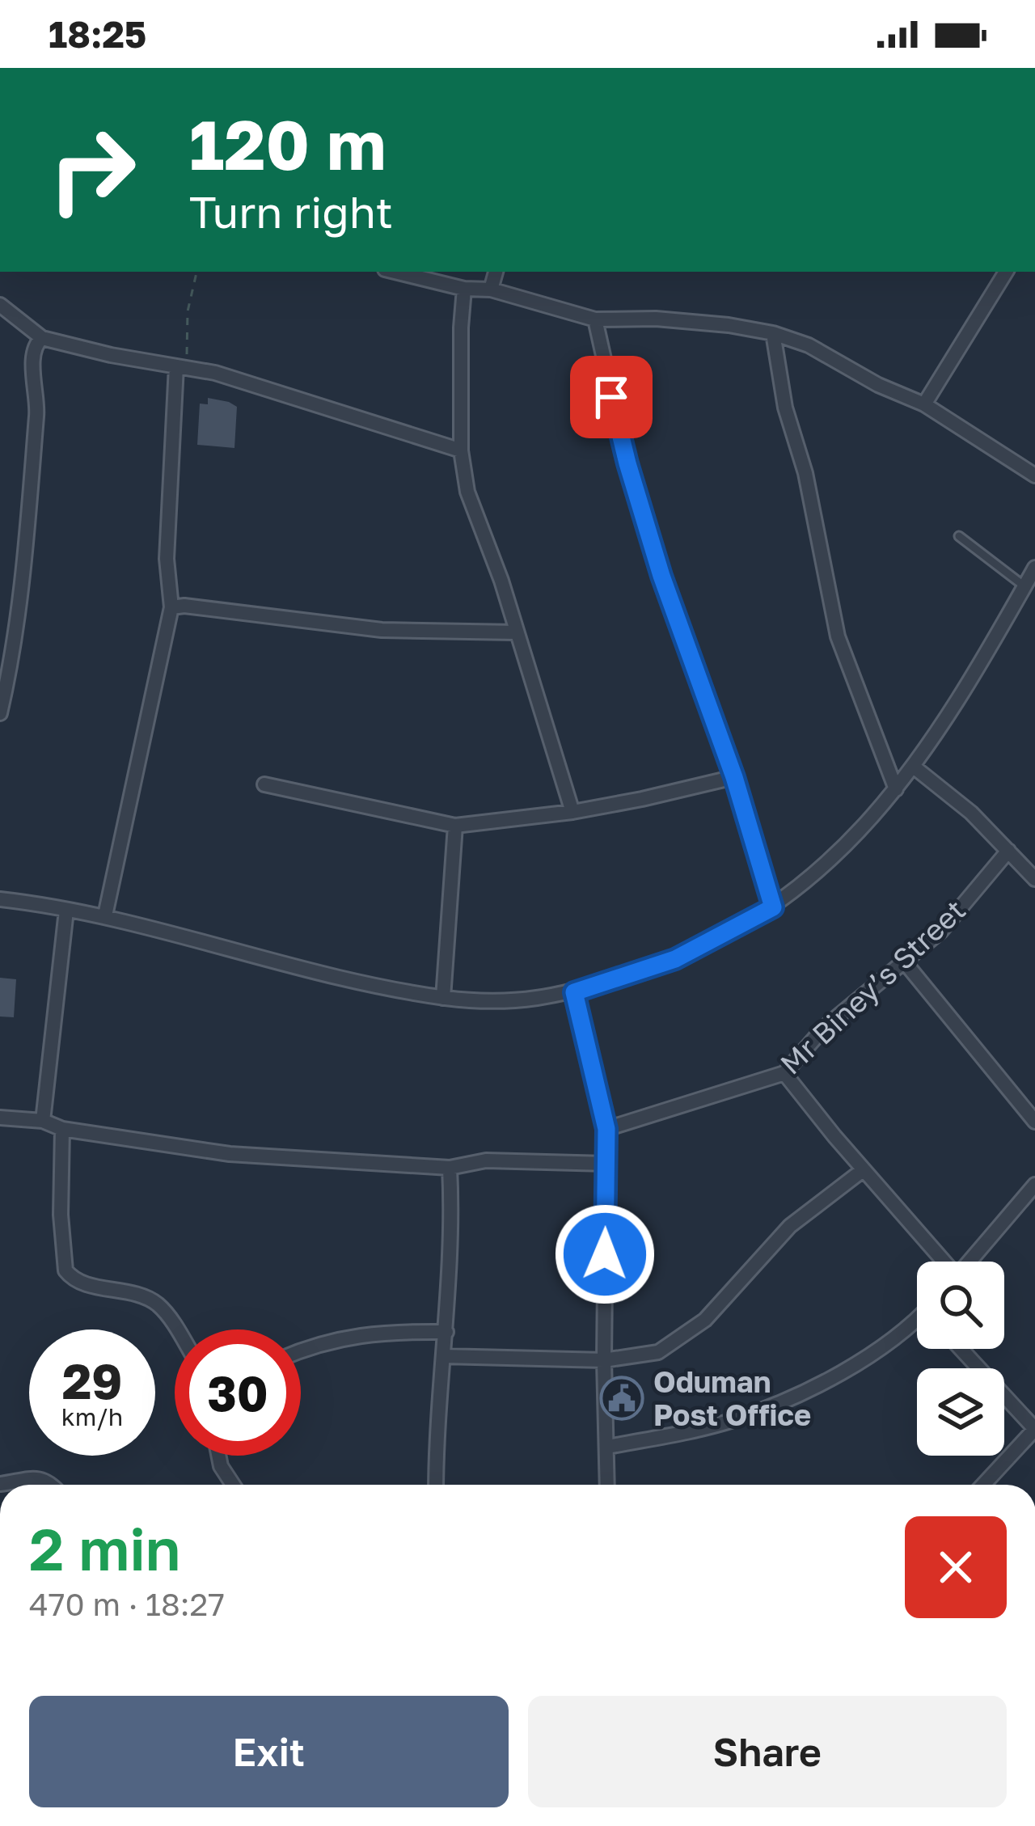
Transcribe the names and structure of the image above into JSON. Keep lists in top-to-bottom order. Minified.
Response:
{"streets":{"street":["Mr Biney’s Street"]},"places":{"public building":["Oduman Post Office"]},"page":{"status":"18:25","turn":["120 m","Turn right"],"speed":"29 km/h","limit":"30","heading":["2 min","470 m · 18:27"],"buttons":["Exit","Share"]}}
